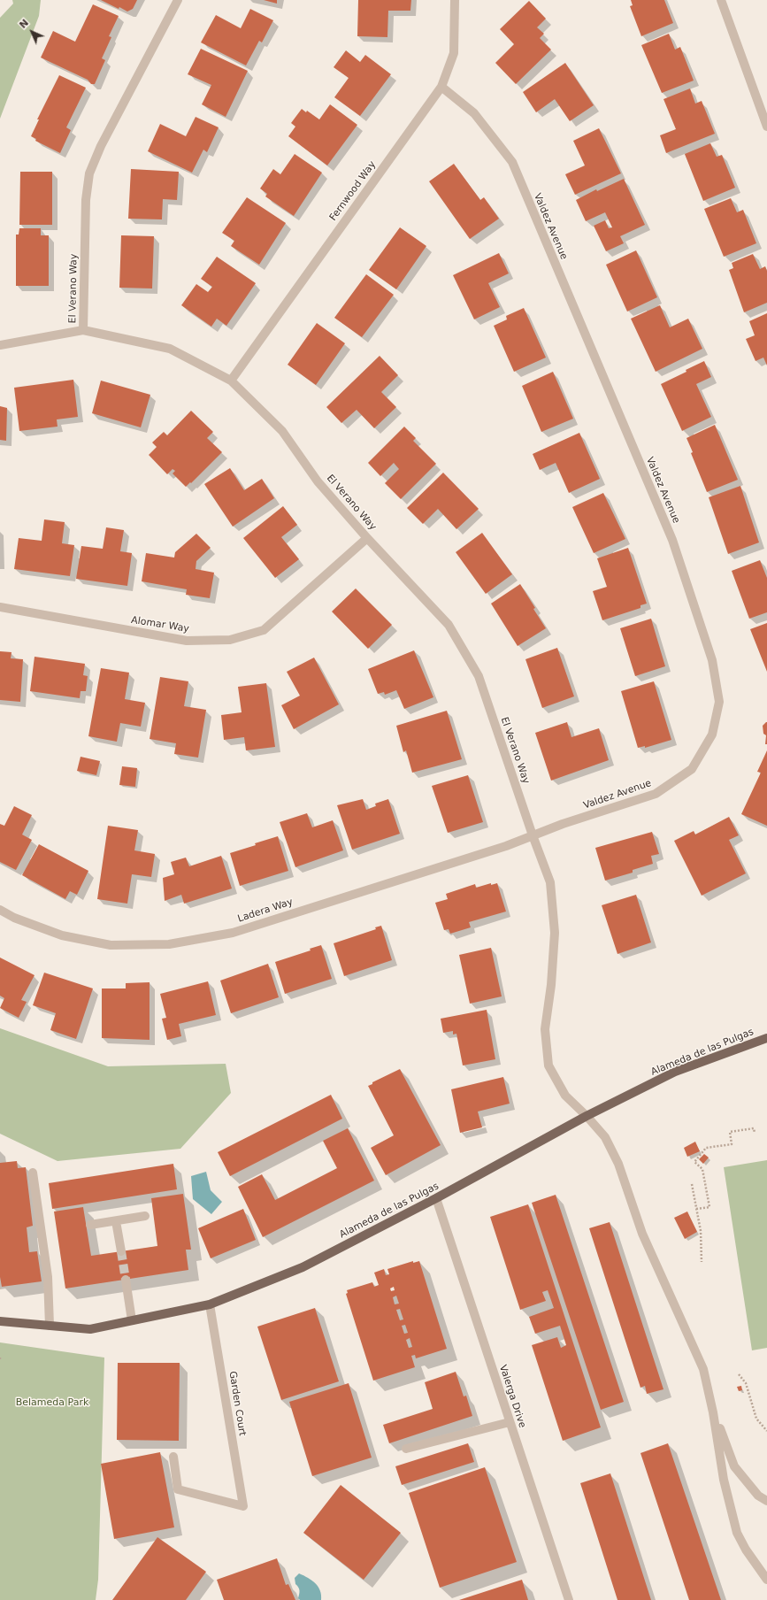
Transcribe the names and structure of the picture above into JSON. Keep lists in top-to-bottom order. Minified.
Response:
{"streets":{"main road":["Alameda de las Pulgas"],"street":["Fernwood Way","Valdez Avenue","El Verano Way","Alomar Way","Ladera Way","Valerga Drive","Garden Court"]},"crossings":[["Fernwood Way","Valdez Avenue"],["Fernwood Way","El Verano Way"],["Valdez Avenue","El Verano Way"],["Valdez Avenue","Ladera Way"],["El Verano Way","Alomar Way"],["El Verano Way","Ladera Way"],["El Verano Way","Alameda de las Pulgas"],["Alameda de las Pulgas","Valerga Drive"],["Alameda de las Pulgas","Garden Court"]],"parks":["Belameda Park"],"north":"top left"}
